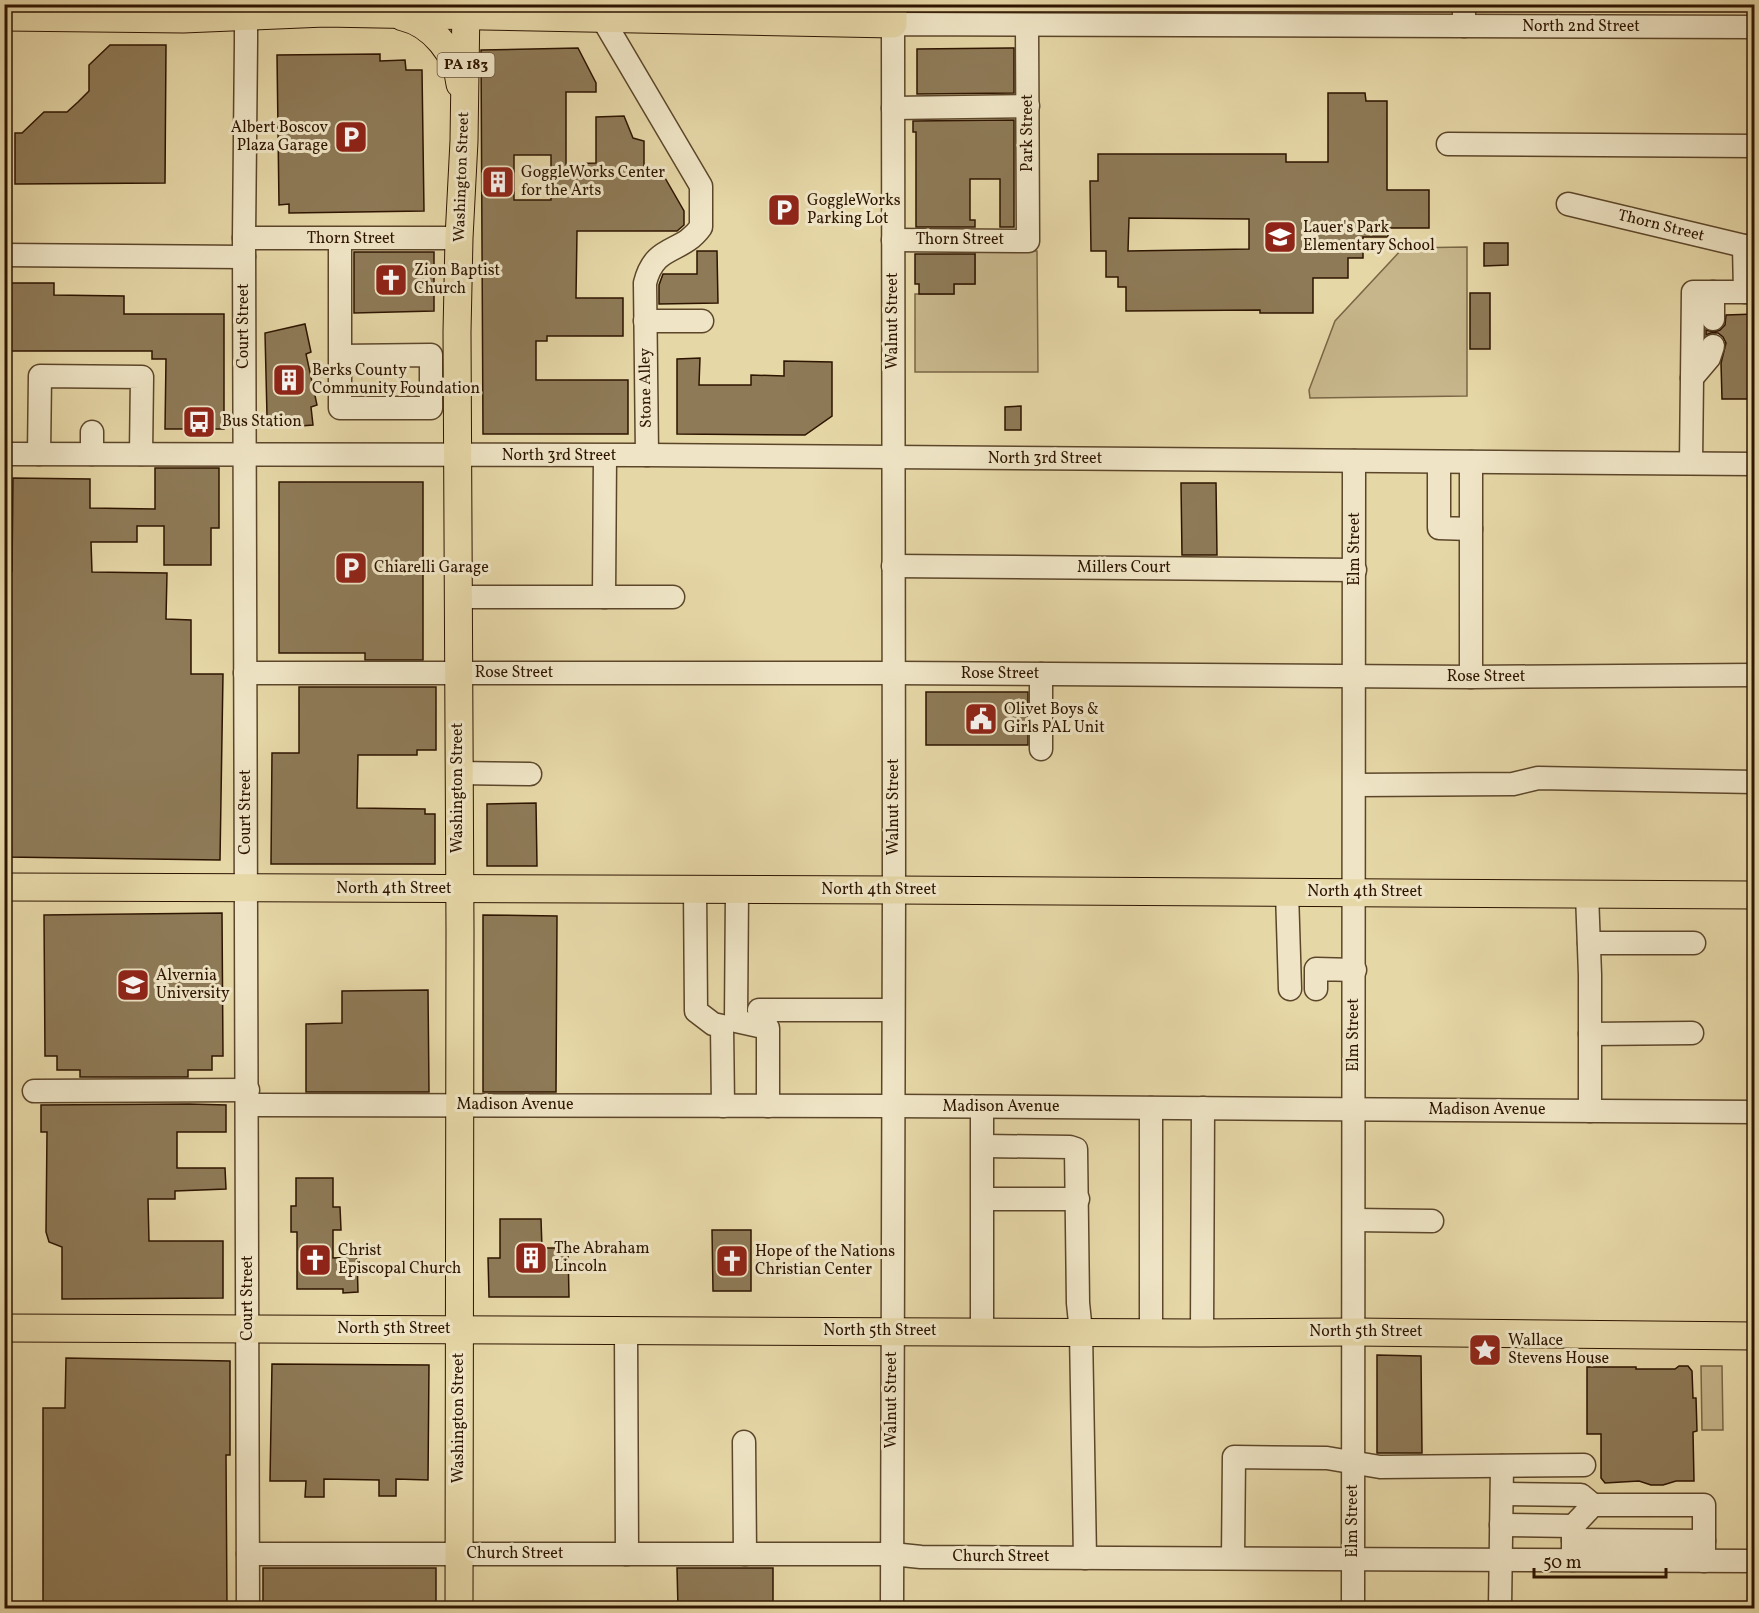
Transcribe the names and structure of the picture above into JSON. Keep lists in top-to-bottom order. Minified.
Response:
{"streets":{"main road":["North 2nd Street","PA 183","Washington Street","North 4th Street","North 5th Street"],"street":["Park Street","Thorn Street","Walnut Street","Court Street","Stone Alley","North 3rd Street","Elm Street","Millers Court","Rose Street","Madison Avenue","Church Street"]},"crossings":[["North 2nd Street","Park Street"],["North 2nd Street","Washington Street"],["North 2nd Street","Walnut Street"],["North 2nd Street","Court Street"],["North 2nd Street","Stone Alley"],["Park Street","Thorn Street"],["Washington Street","Thorn Street"],["Washington Street","North 3rd Street"],["Washington Street","Rose Street"],["Washington Street","North 4th Street"],["Washington Street","Madison Avenue"],["Washington Street","North 5th Street"],["Washington Street","Church Street"],["Thorn Street","Walnut Street"],["Thorn Street","Court Street"],["Walnut Street","North 3rd Street"],["Walnut Street","Millers Court"],["Walnut Street","Rose Street"],["Walnut Street","North 4th Street"],["Walnut Street","Madison Avenue"],["Walnut Street","North 5th Street"],["Walnut Street","Church Street"],["Court Street","North 3rd Street"],["Court Street","Rose Street"],["Court Street","North 4th Street"],["Court Street","Madison Avenue"],["Court Street","North 5th Street"],["Court Street","Church Street"],["Stone Alley","North 3rd Street"],["North 3rd Street","Elm Street"],["Elm Street","Millers Court"],["Elm Street","Rose Street"],["Elm Street","North 4th Street"],["Elm Street","Madison Avenue"],["Elm Street","North 5th Street"],["Elm Street","Church Street"]],"places":{"parking":["Albert Boscov Plaza Garage","GoggleWorks Parking Lot","Chiarelli Garage"],"building":["GoggleWorks Center for the Arts","Berks County Community Foundation","The Abraham Lincoln"],"school or university":["Lauer's Park Elementary School","Alvernia University"],"church":["Zion Baptist Church","Christ Episcopal Church","Hope of the Nations Christian Center"],"bus stop":["Bus Station"],"public building":["Olivet Boys & Girls PAL Unit"],"place":["Wallace Stevens House"]},"scale_bar":"50 m"}
